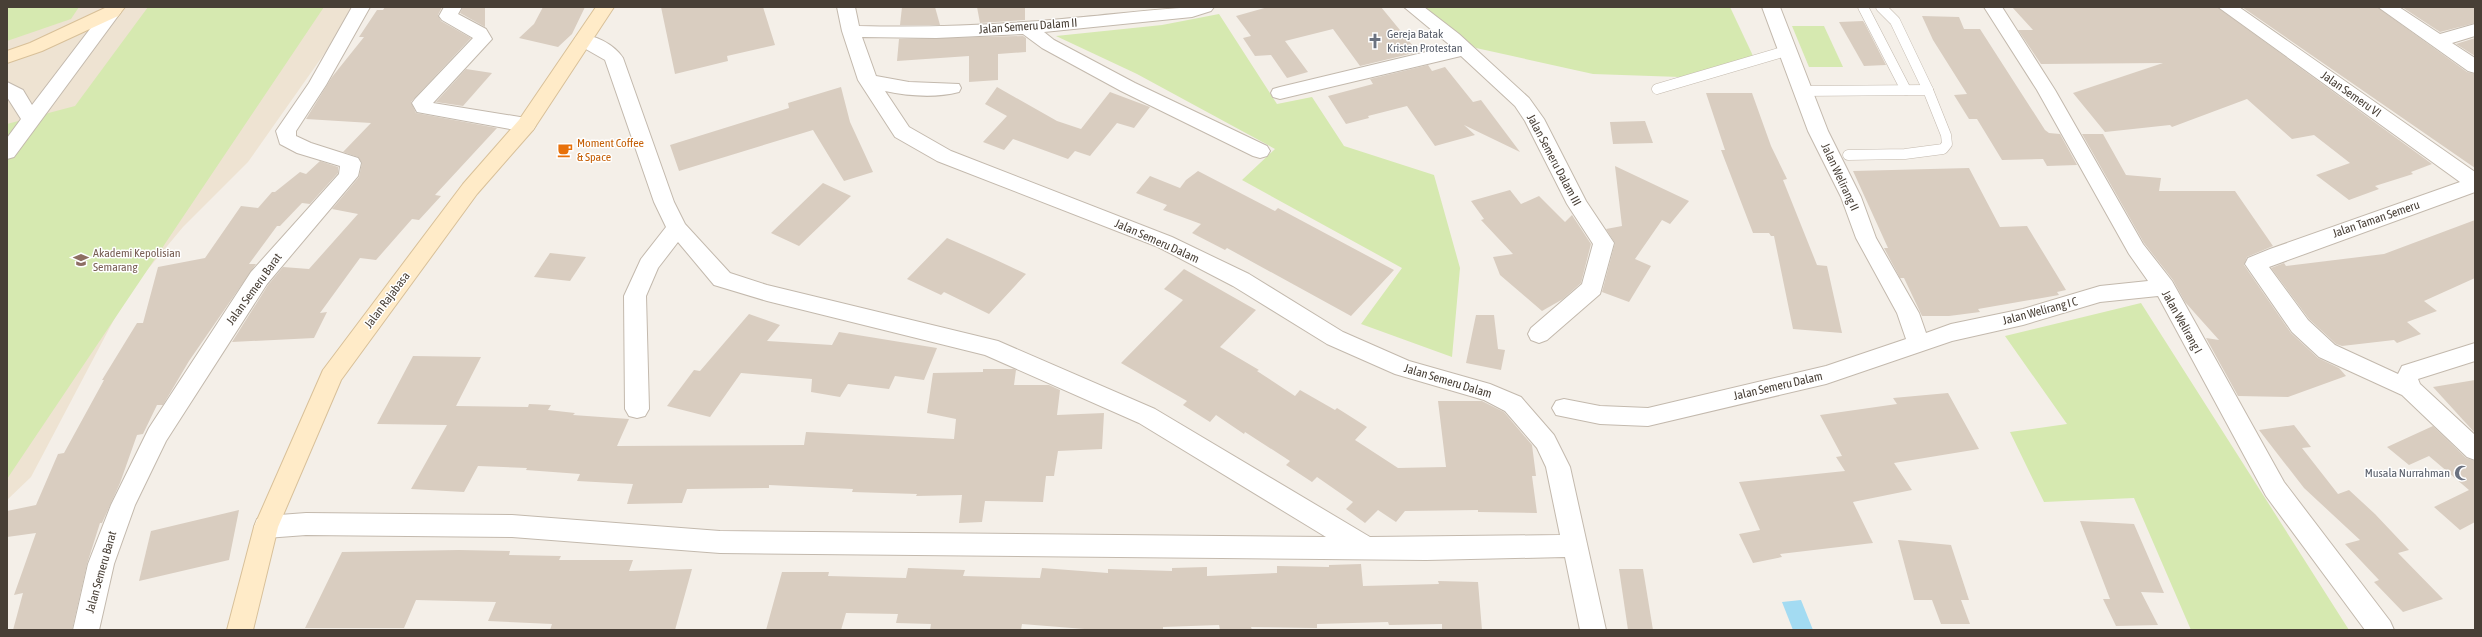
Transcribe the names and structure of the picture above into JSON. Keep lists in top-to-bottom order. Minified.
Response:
{"streets":{"street":["Jalan Semeru Dalam II","Jalan Semeru VI","Jalan Semeru Dalam III","Jalan Welirang II","Jalan Taman Semeru","Jalan Semeru Dalam","Jalan Semeru Barat","Jalan Rajabasa","Jalan Welirang I C","Jalan Welirang I"]},"crossings":[["Jalan Semeru Dalam II","Jalan Semeru Dalam"],["Jalan Semeru VI","Jalan Taman Semeru"],["Jalan Welirang II","Jalan Semeru Dalam"],["Jalan Welirang II","Jalan Welirang I C"],["Jalan Semeru Dalam","Jalan Welirang I C"],["Jalan Welirang I C","Jalan Welirang I"]],"places":{"church":["Gereja Batak Kristen Protestan"],"cafe":["Moment Coffee & Space"],"school or university":["Akademi Kepolisian Semarang"],"mosque":["Musala Nurrahman"]}}
